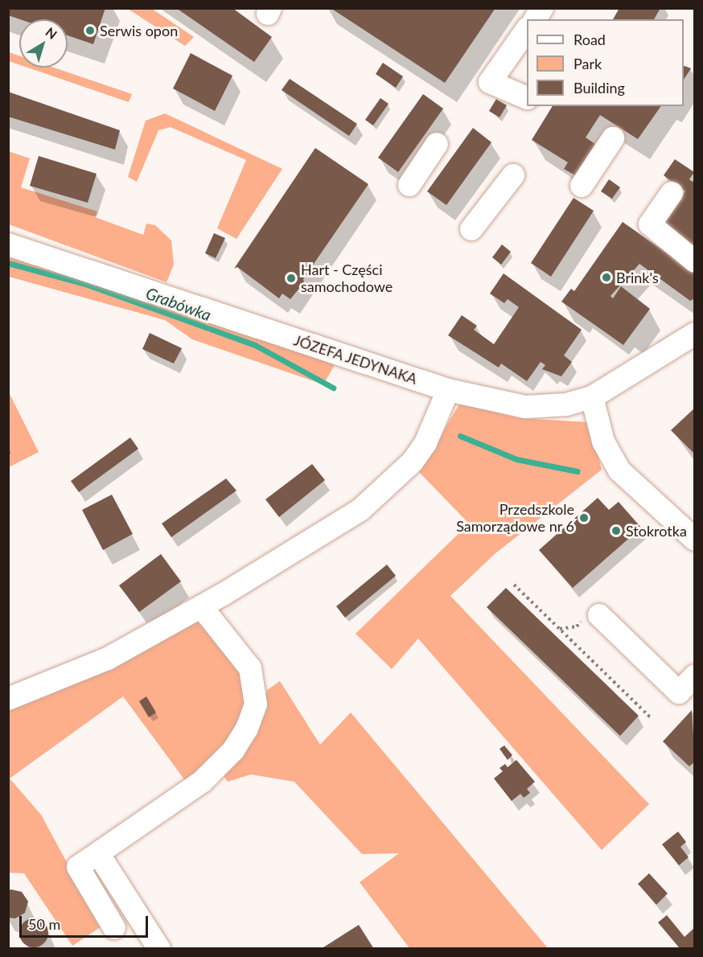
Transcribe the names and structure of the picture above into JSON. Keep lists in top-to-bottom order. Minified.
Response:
{"streets":{"street":["JÓZEFA JEDYNAKA"]},"water":["Grabówka"],"places":["Serwis opon","Brink's","Hart - Części samochodowe","Przedszkole Samorządowe nr 6","Stokrotka"],"legend":["Road","Park","Building"],"scale_bar":"50 m","north":"top right"}
